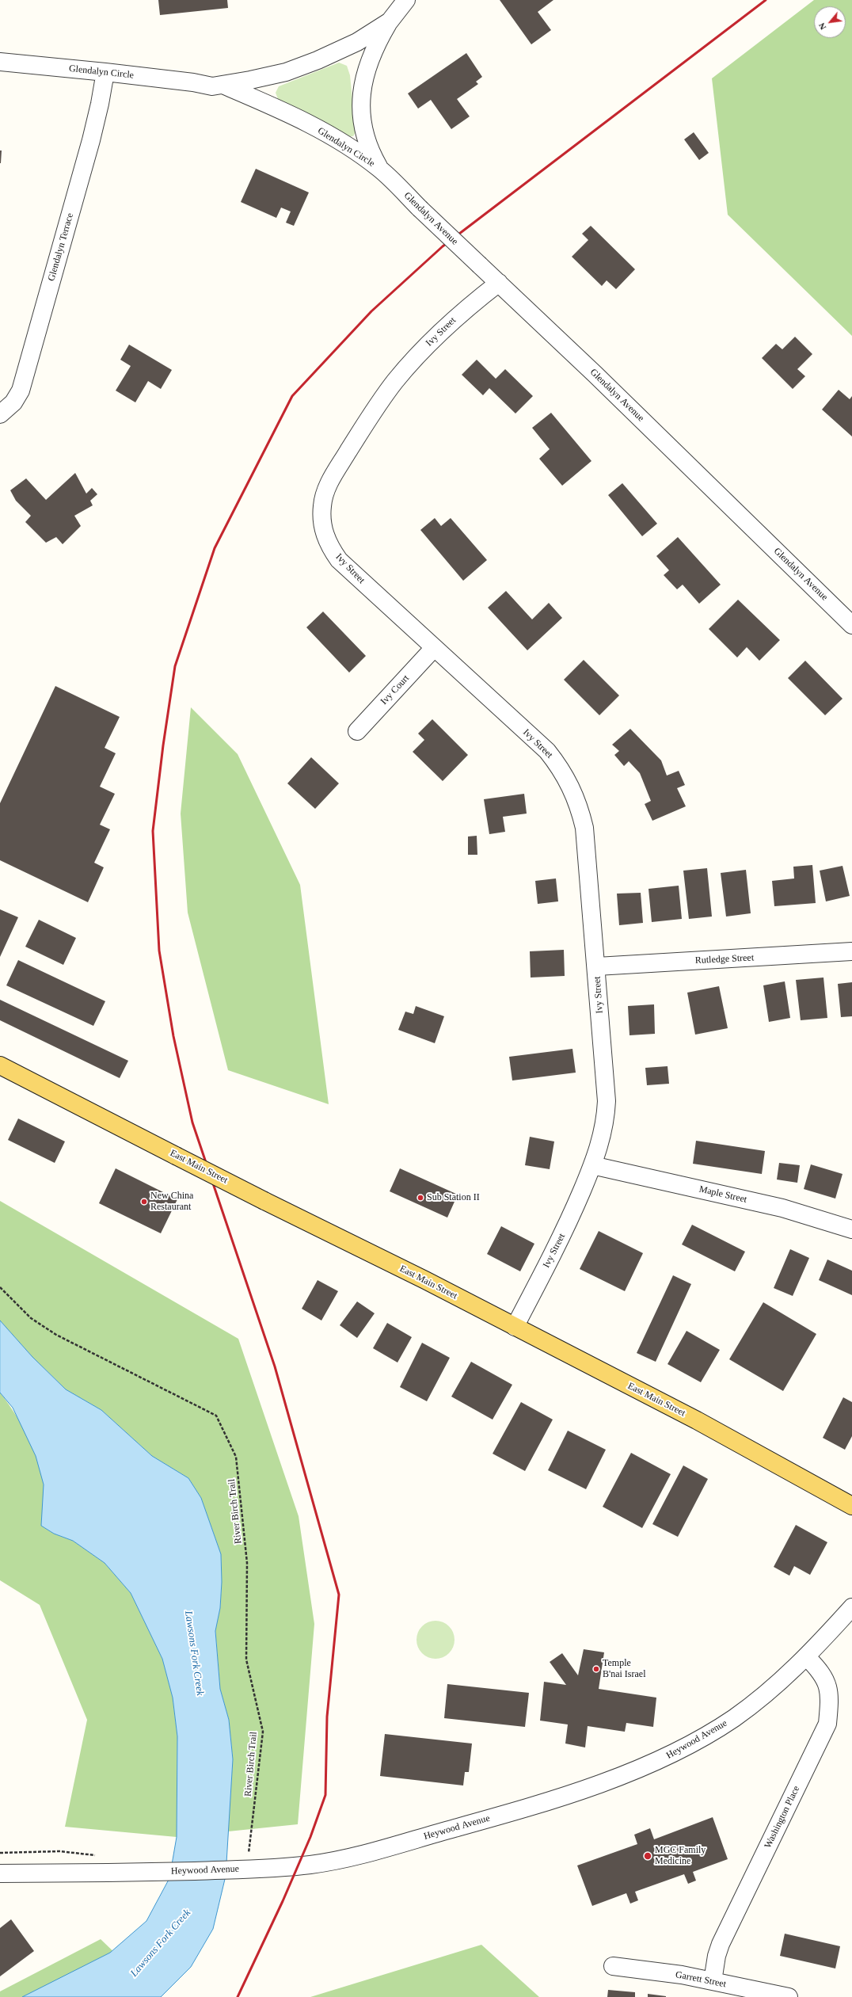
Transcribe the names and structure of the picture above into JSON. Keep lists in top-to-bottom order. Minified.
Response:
{"streets":{"main road":["East Main Street"],"street":["Glendalyn Circle","Glendalyn Avenue","Glendalyn Terrace","Ivy Street","Ivy Court","Rutledge Street","Maple Street","Heywood Avenue","Washington Place","Garrett Street"],"path":["River Birch Trail"]},"crossings":[["Glendalyn Circle","Glendalyn Avenue"],["Glendalyn Circle","Glendalyn Terrace"],["Glendalyn Avenue","Ivy Street"],["Ivy Street","Ivy Court"],["Ivy Street","Rutledge Street"],["Ivy Street","East Main Street"],["Ivy Street","Maple Street"],["River Birch Trail","Heywood Avenue"],["Heywood Avenue","Washington Place"],["Washington Place","Garrett Street"]],"water":["Lawsons Fork Creek"],"places":["Sub Station II","New China Restaurant","Temple B'nai Israel","MGC Family Medicine"],"north":"bottom left"}
